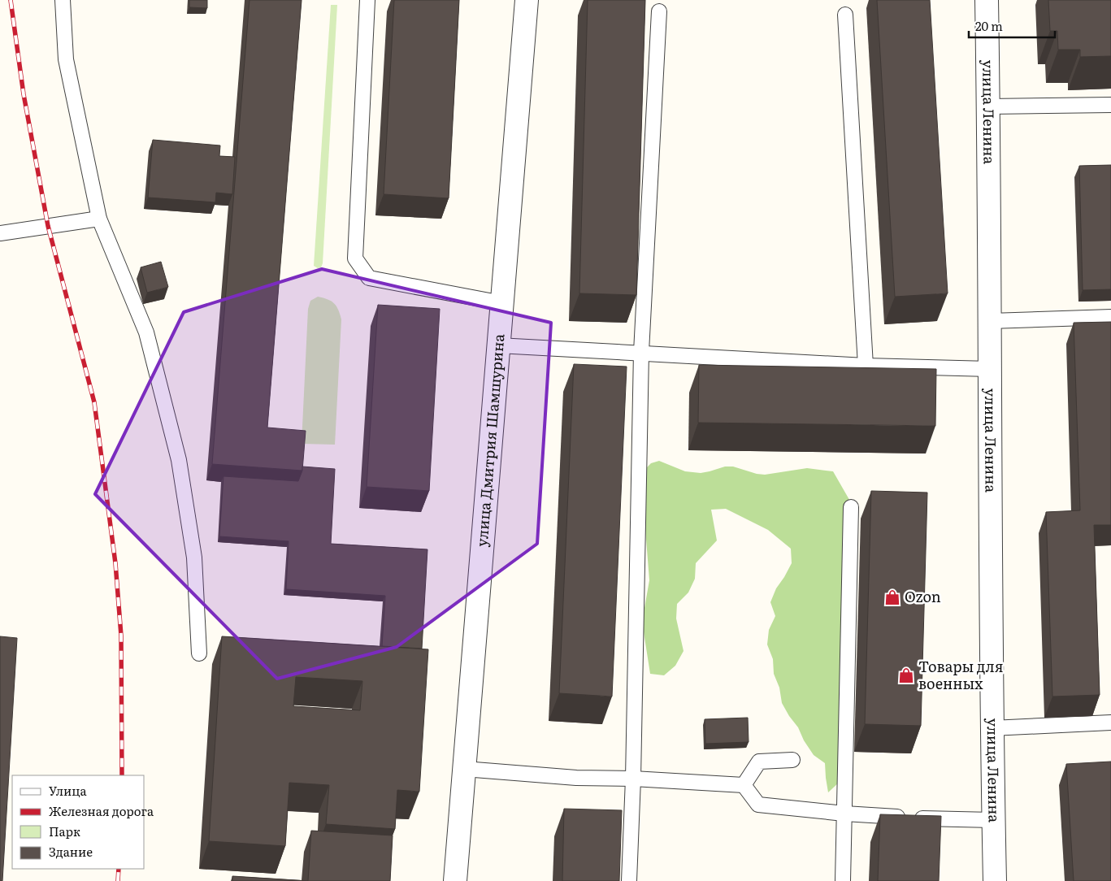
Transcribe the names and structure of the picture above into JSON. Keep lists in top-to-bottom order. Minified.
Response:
{"streets":{"street":["улица Ленина","улица Дмитрия Шамшурина"]},"places":{"shop":["Ozon","Товары для военных"]},"legend":["Улица","Железная дорога","Парк","Здание"],"scale_bar":"20 m"}
